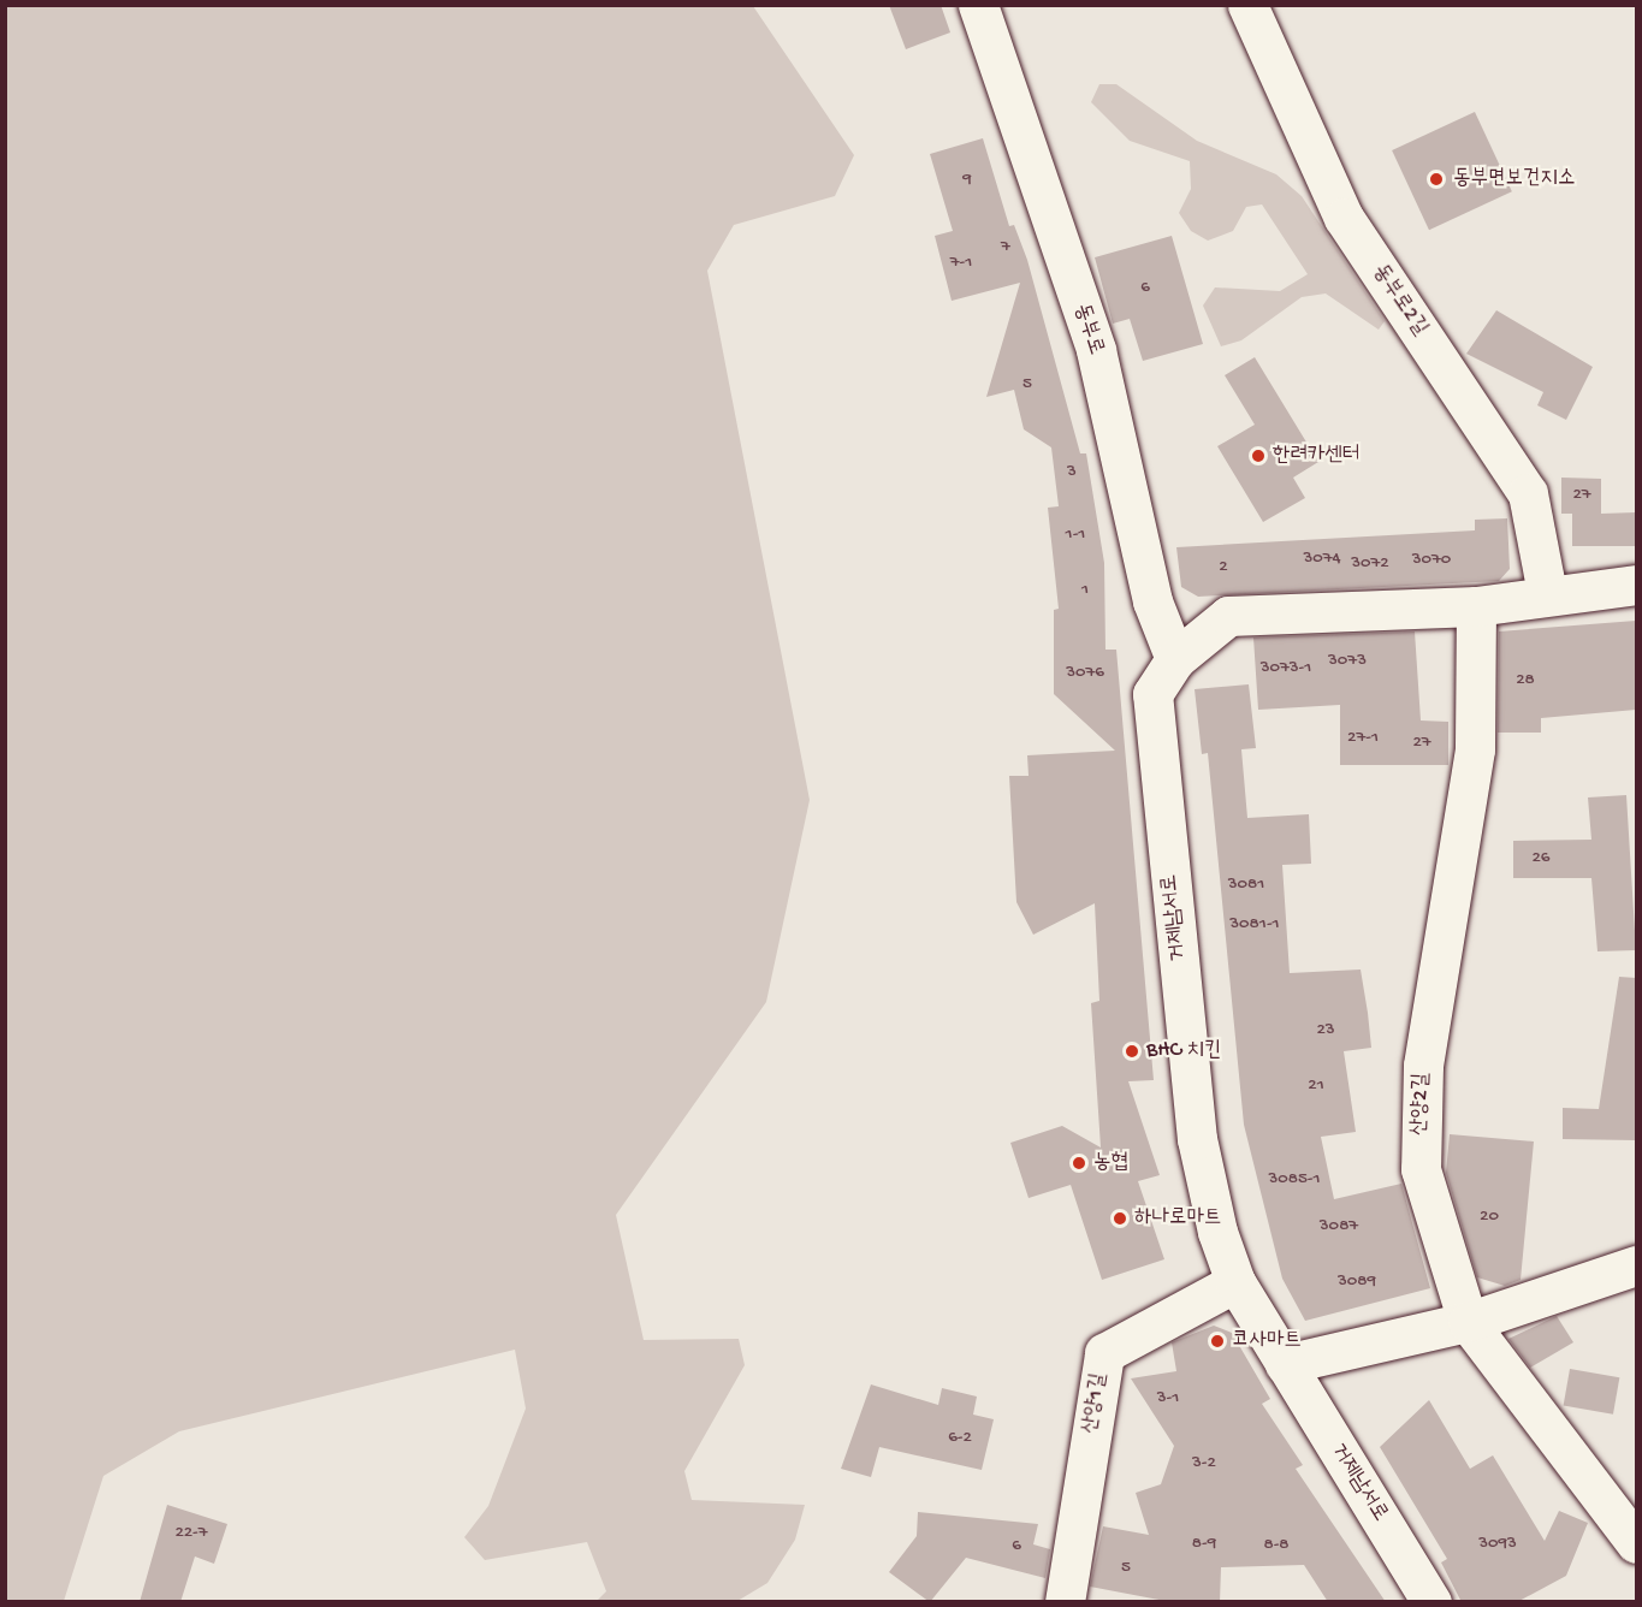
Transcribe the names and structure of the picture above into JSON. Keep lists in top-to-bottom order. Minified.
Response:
{"streets":{"street":["동부로2길","동부로","거제남서로","산양2길","산양1길"]},"crossings":[["동부로2길","거제남서로"],["동부로","거제남서로"],["거제남서로","산양2길"],["거제남서로","산양1길"]],"places":["동부면보건지소","한려카센터","BHC 치킨","농협","하나로마트","코사마트"],"house_numbers":["9","7","7-1","6","5","3","27","1-1","3074","3070","3072","2","1","3073","3073-1","3076","28","27-1","27","26","3081","3081-1","23","21","3085-1","20","3087","3089","3-1","6-2","3-2","22-7","8-9","3093","8-8","6","5"]}
